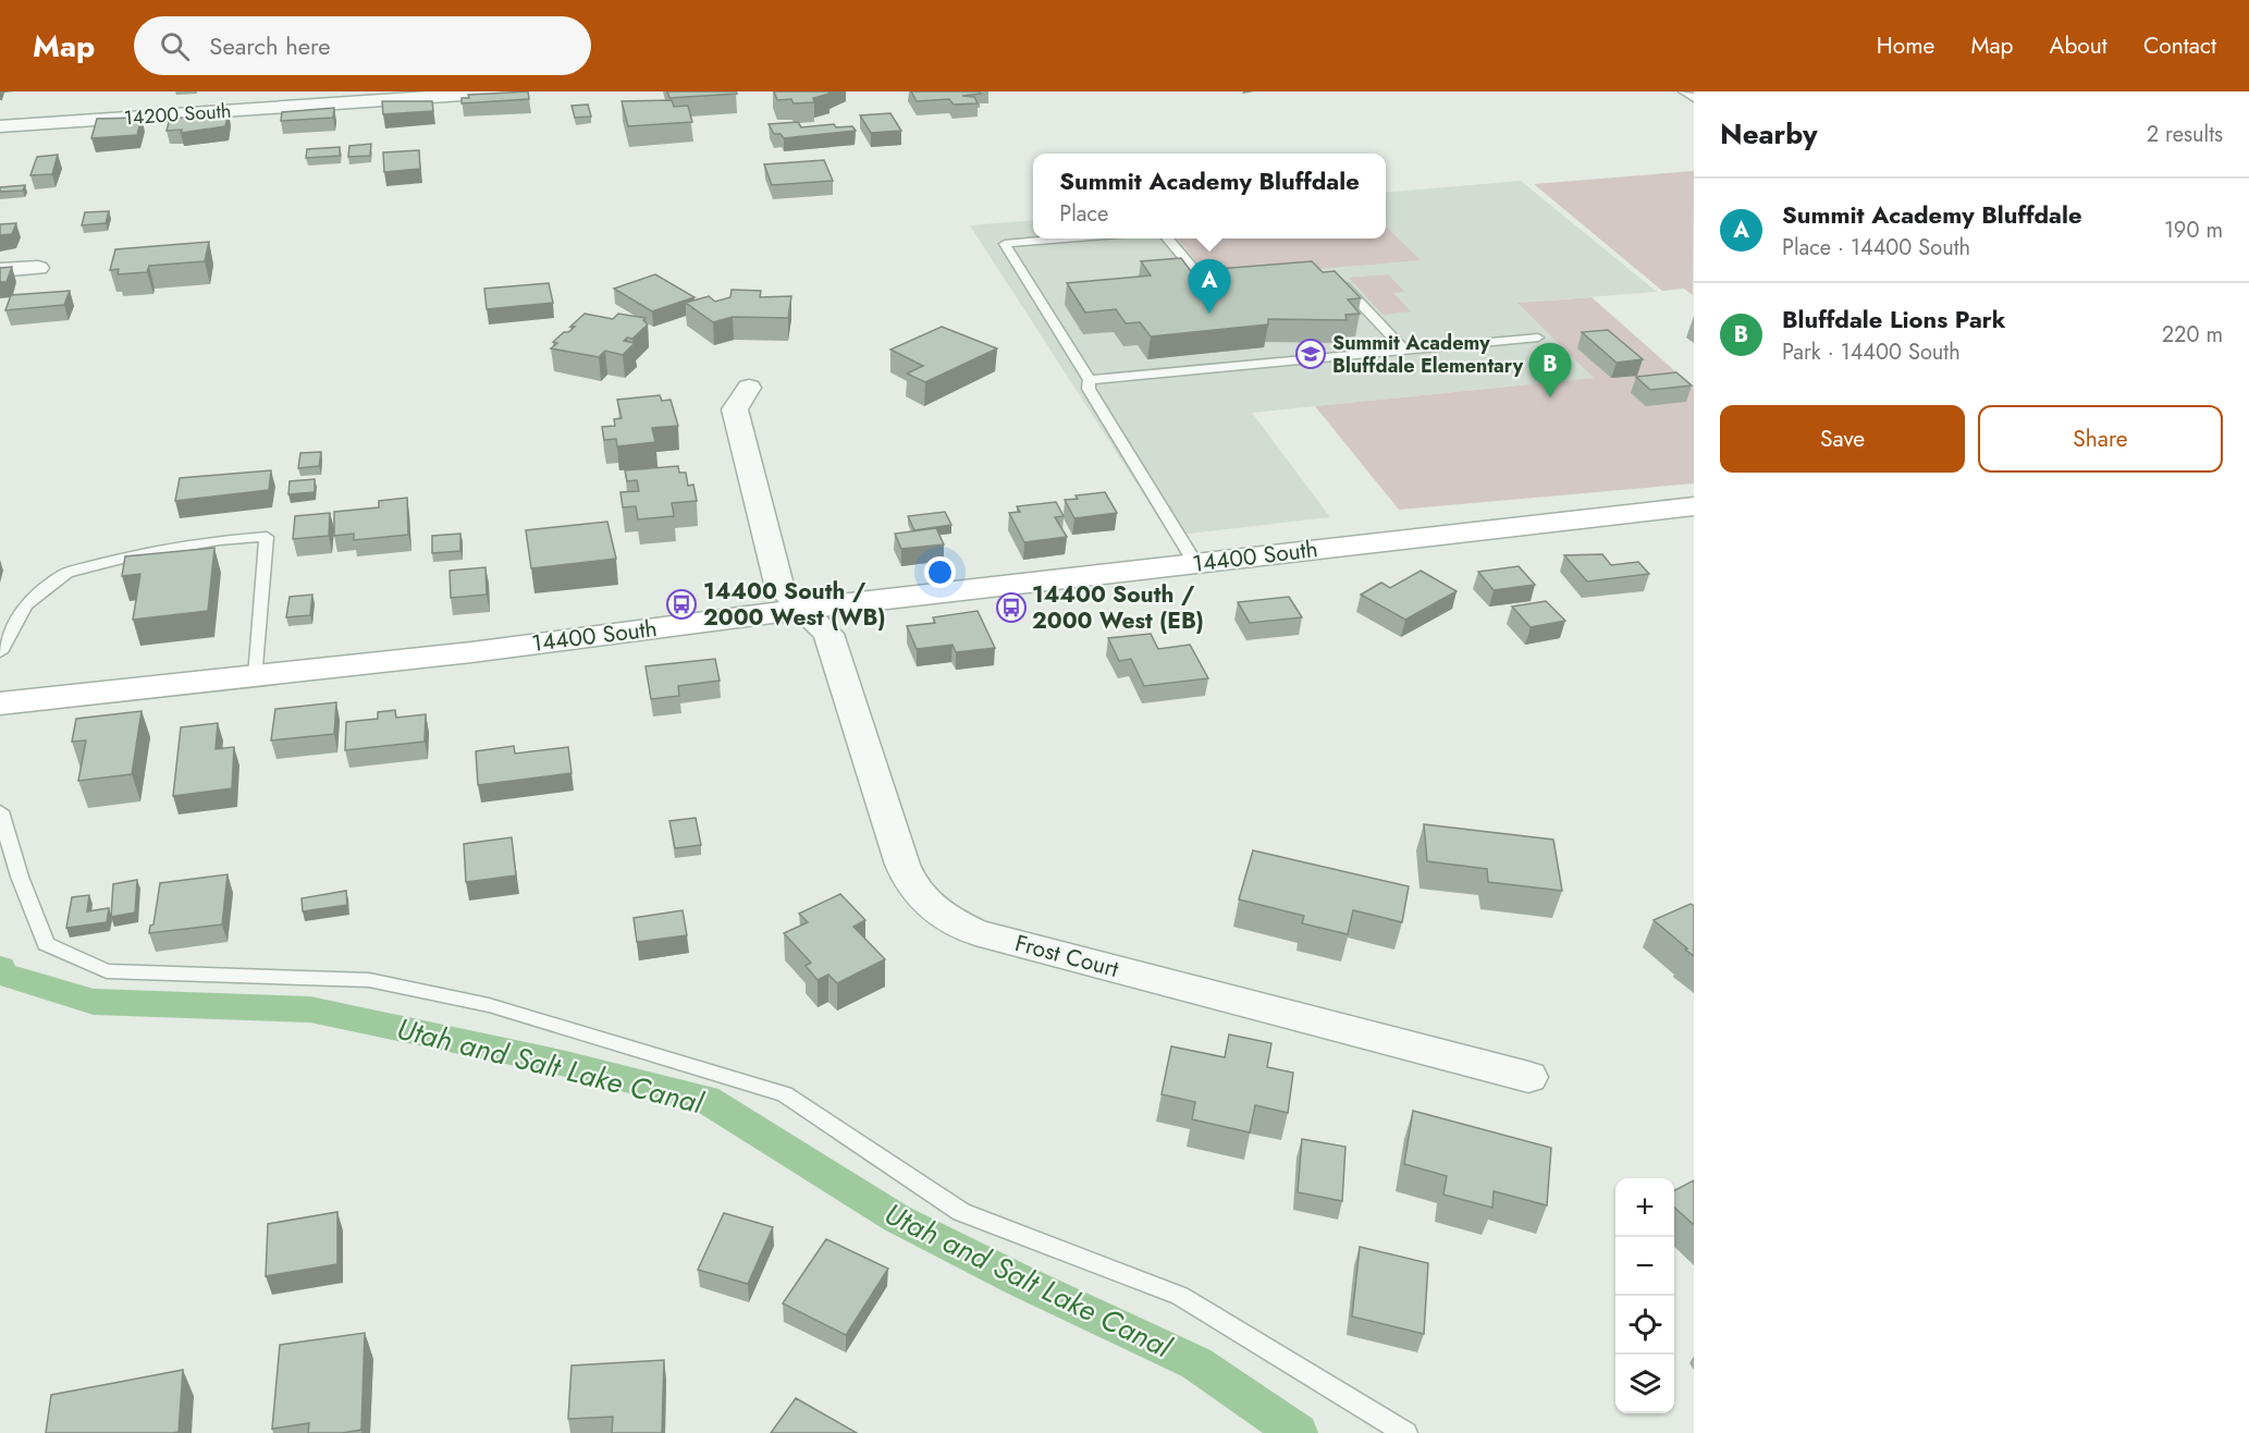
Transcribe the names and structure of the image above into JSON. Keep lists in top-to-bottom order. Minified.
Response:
{"streets":{"main road":["14400 South"],"street":["14200 South","Frost Court"]},"crossings":[["14400 South","Frost Court"]],"water":["Utah and Salt Lake Canal"],"places":{"school or university":["Summit Academy Bluffdale Elementary"],"bus stop":["14400 South / 2000 West (WB)","14400 South / 2000 West (EB)"]},"page":{"header":"Map","search":"Search here","nav":["Home","Map","About","Contact"],"heading":["Nearby","2 results"],"popup":["Summit Academy Bluffdale","Place"],"list":[{"mark":"A","name":"Summit Academy Bluffdale","note":"Place · 14400 South","value":"190 m"},{"mark":"B","name":"Bluffdale Lions Park","note":"Park · 14400 South","value":"220 m"}],"pins":["A","B"],"buttons":["Save","Share"],"map_buttons":["+","−"]}}
